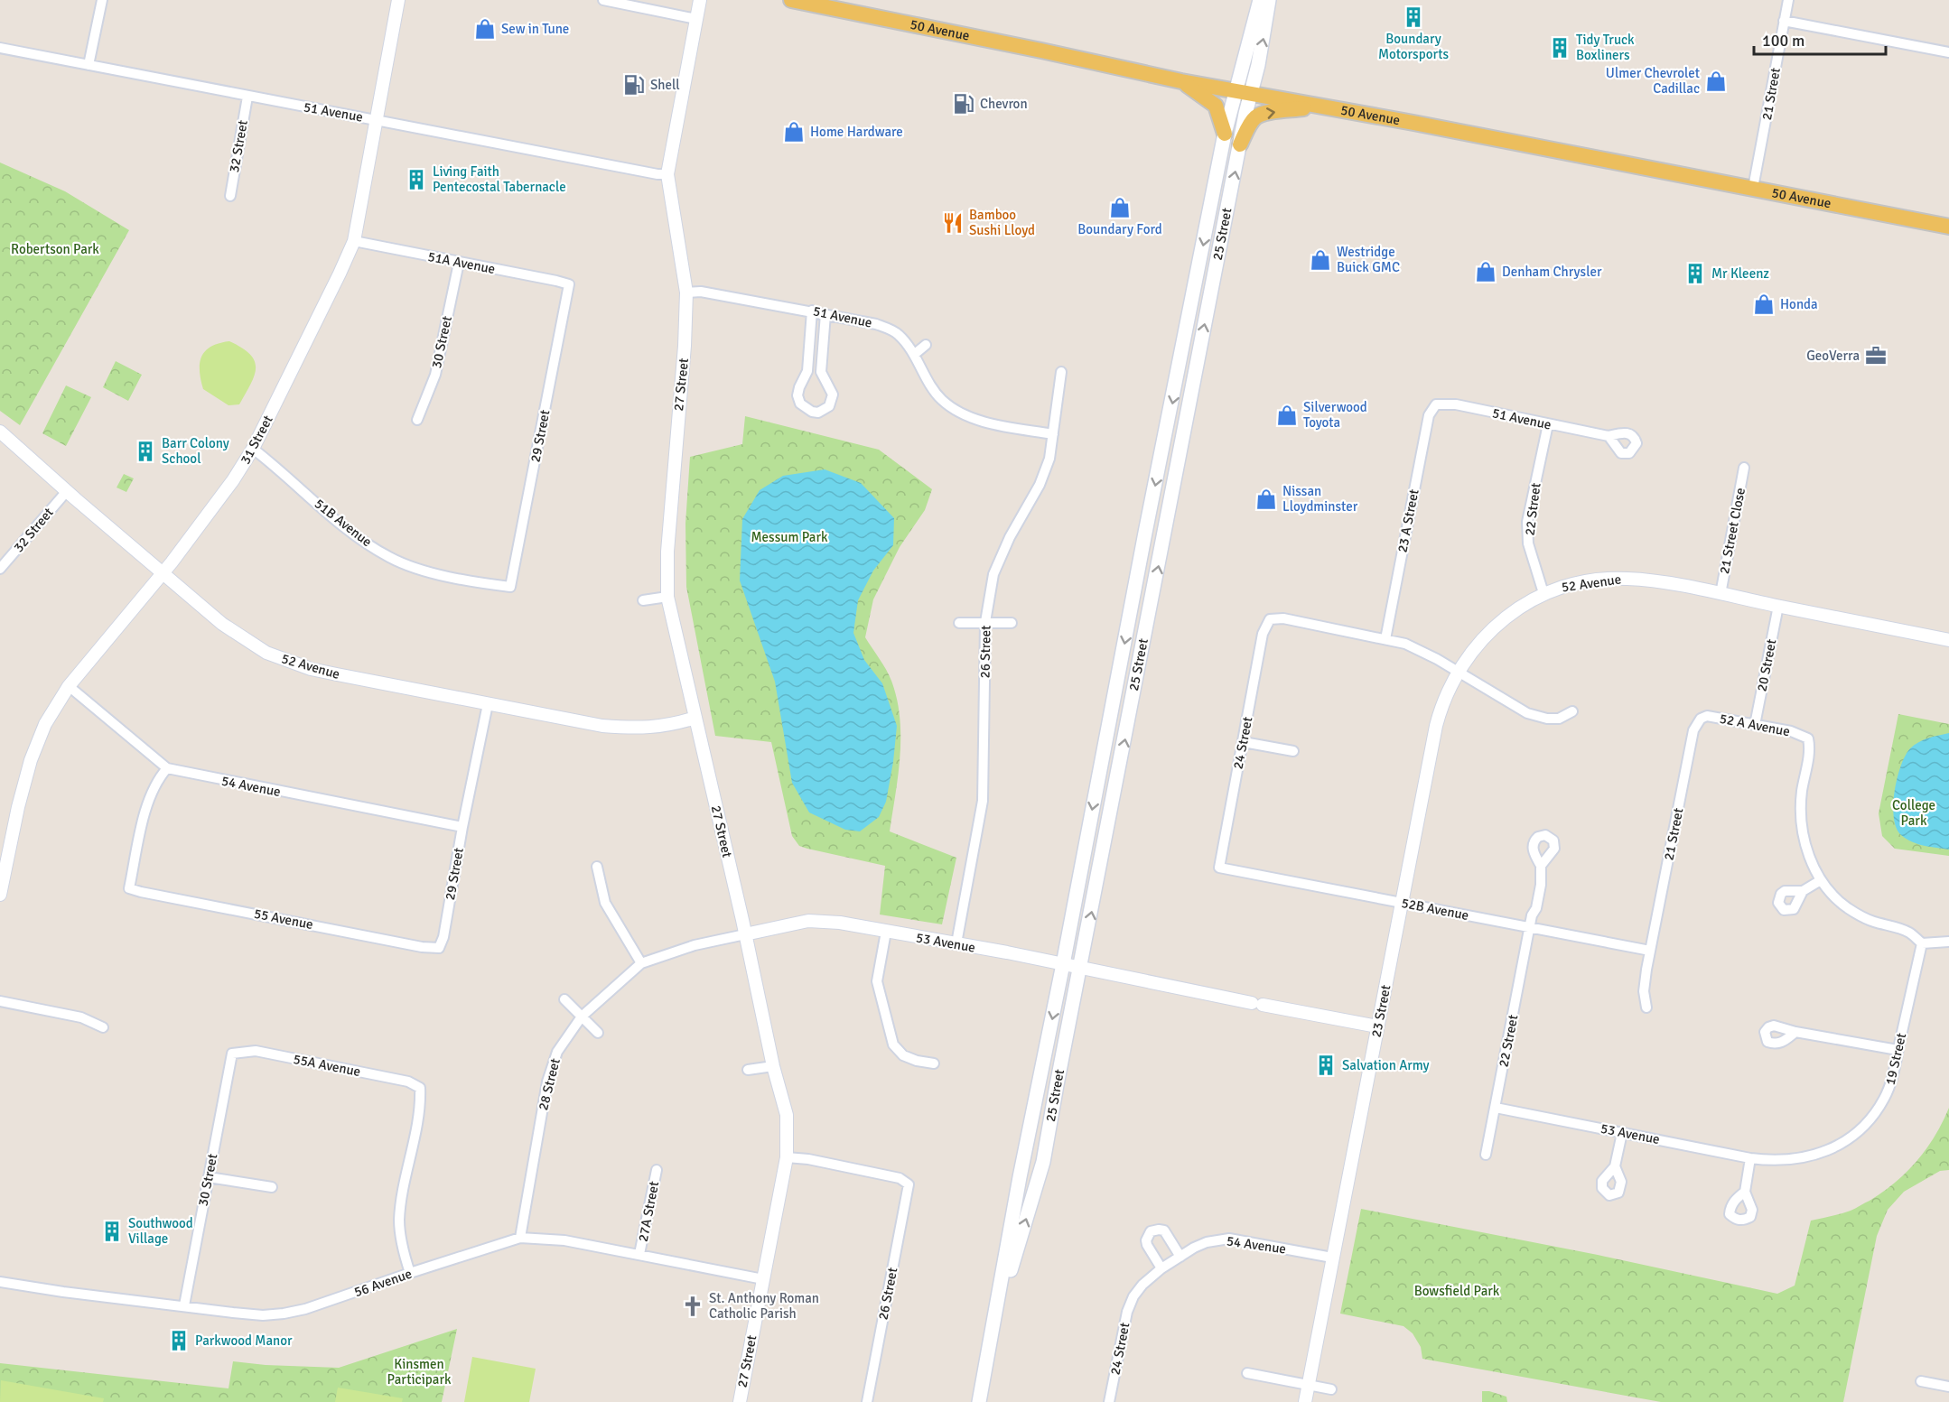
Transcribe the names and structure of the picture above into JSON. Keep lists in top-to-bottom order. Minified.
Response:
{"streets":{"main road":["50 Avenue","25 Street"],"street":["21 Street","51 Avenue","32 Street","51A Avenue","30 Street","27 Street","29 Street","31 Street","22 Street","23 A Street","51B Avenue","21 Street Close","52 Avenue","26 Street","20 Street","52 A Avenue","24 Street","54 Avenue","52B Avenue","55 Avenue","53 Avenue","23 Street","19 Street","55A Avenue","28 Street","27A Street","56 Avenue"]},"crossings":[["50 Avenue","21 Street"],["50 Avenue","25 Street"],["21 Street","52 A Avenue"],["21 Street","52B Avenue"],["51 Avenue","32 Street"],["51 Avenue","27 Street"],["51 Avenue","31 Street"],["51 Avenue","22 Street"],["51 Avenue","23 A Street"],["51 Avenue","26 Street"],["32 Street","52 Avenue"],["25 Street","53 Avenue"],["51A Avenue","30 Street"],["51A Avenue","29 Street"],["51A Avenue","31 Street"],["30 Street","55A Avenue"],["30 Street","56 Avenue"],["27 Street","52 Avenue"],["27 Street","26 Street"],["27 Street","53 Avenue"],["27 Street","56 Avenue"],["29 Street","51B Avenue"],["29 Street","52 Avenue"],["29 Street","54 Avenue"],["29 Street","55 Avenue"],["31 Street","51B Avenue"],["31 Street","52 Avenue"],["31 Street","54 Avenue"],["22 Street","52 Avenue"],["22 Street","52B Avenue"],["22 Street","53 Avenue"],["23 A Street","24 Street"],["21 Street Close","52 Avenue"],["52 Avenue","20 Street"],["52 Avenue","23 Street"],["26 Street","53 Avenue"],["20 Street","52 A Avenue"],["24 Street","54 Avenue"],["24 Street","52B Avenue"],["54 Avenue","55 Avenue"],["54 Avenue","23 Street"],["52B Avenue","23 Street"],["53 Avenue","23 Street"],["53 Avenue","19 Street"],["53 Avenue","28 Street"],["55A Avenue","56 Avenue"],["28 Street","56 Avenue"],["27A Street","56 Avenue"]],"parks":["Robertson Park","Messum Park","College Park","Bowsfield Park","Kinsmen Participark"],"places":{"building":["Boundary Motorsports","Tidy Truck Boxliners","Living Faith Pentecostal Tabernacle","Mr Kleenz","Barr Colony School","Salvation Army","Southwood Village","Parkwood Manor"],"shop":["Sew in Tune","Ulmer Chevrolet Cadillac","Home Hardware","Boundary Ford","Westridge Buick GMC","Denham Chrysler","Honda","Silverwood Toyota","Nissan Lloydminster"],"fuel station":["Shell","Chevron"],"restaurant":["Bamboo Sushi Lloyd"],"office":["GeoVerra"],"church":["St. Anthony Roman Catholic Parish"]},"scale_bar":"100 m"}
